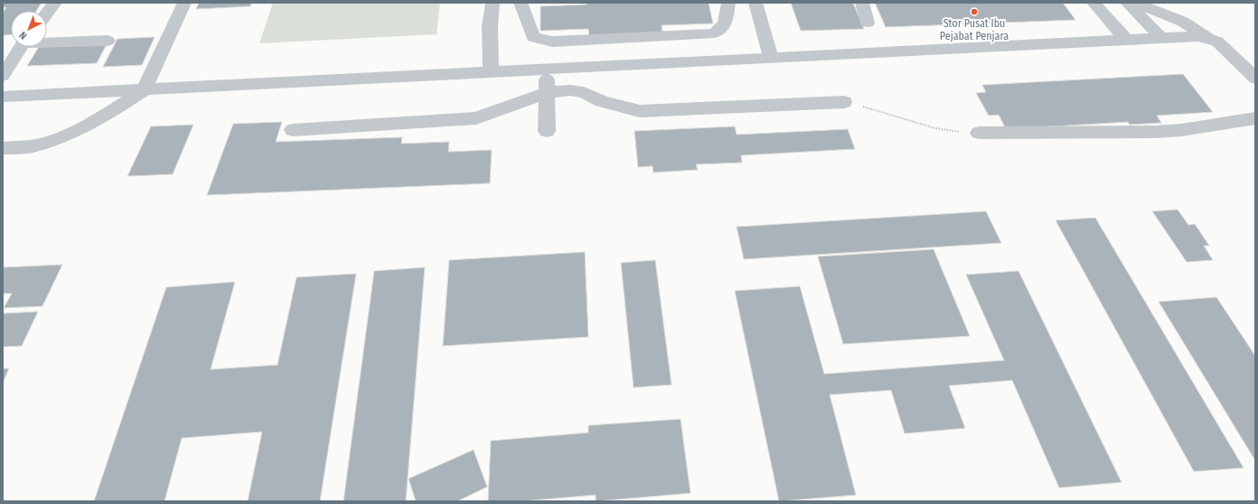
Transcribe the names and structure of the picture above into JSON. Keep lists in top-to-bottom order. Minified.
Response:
{"places":["Stor Pusat Ibu Pejabat Penjara"],"north":"bottom left"}
